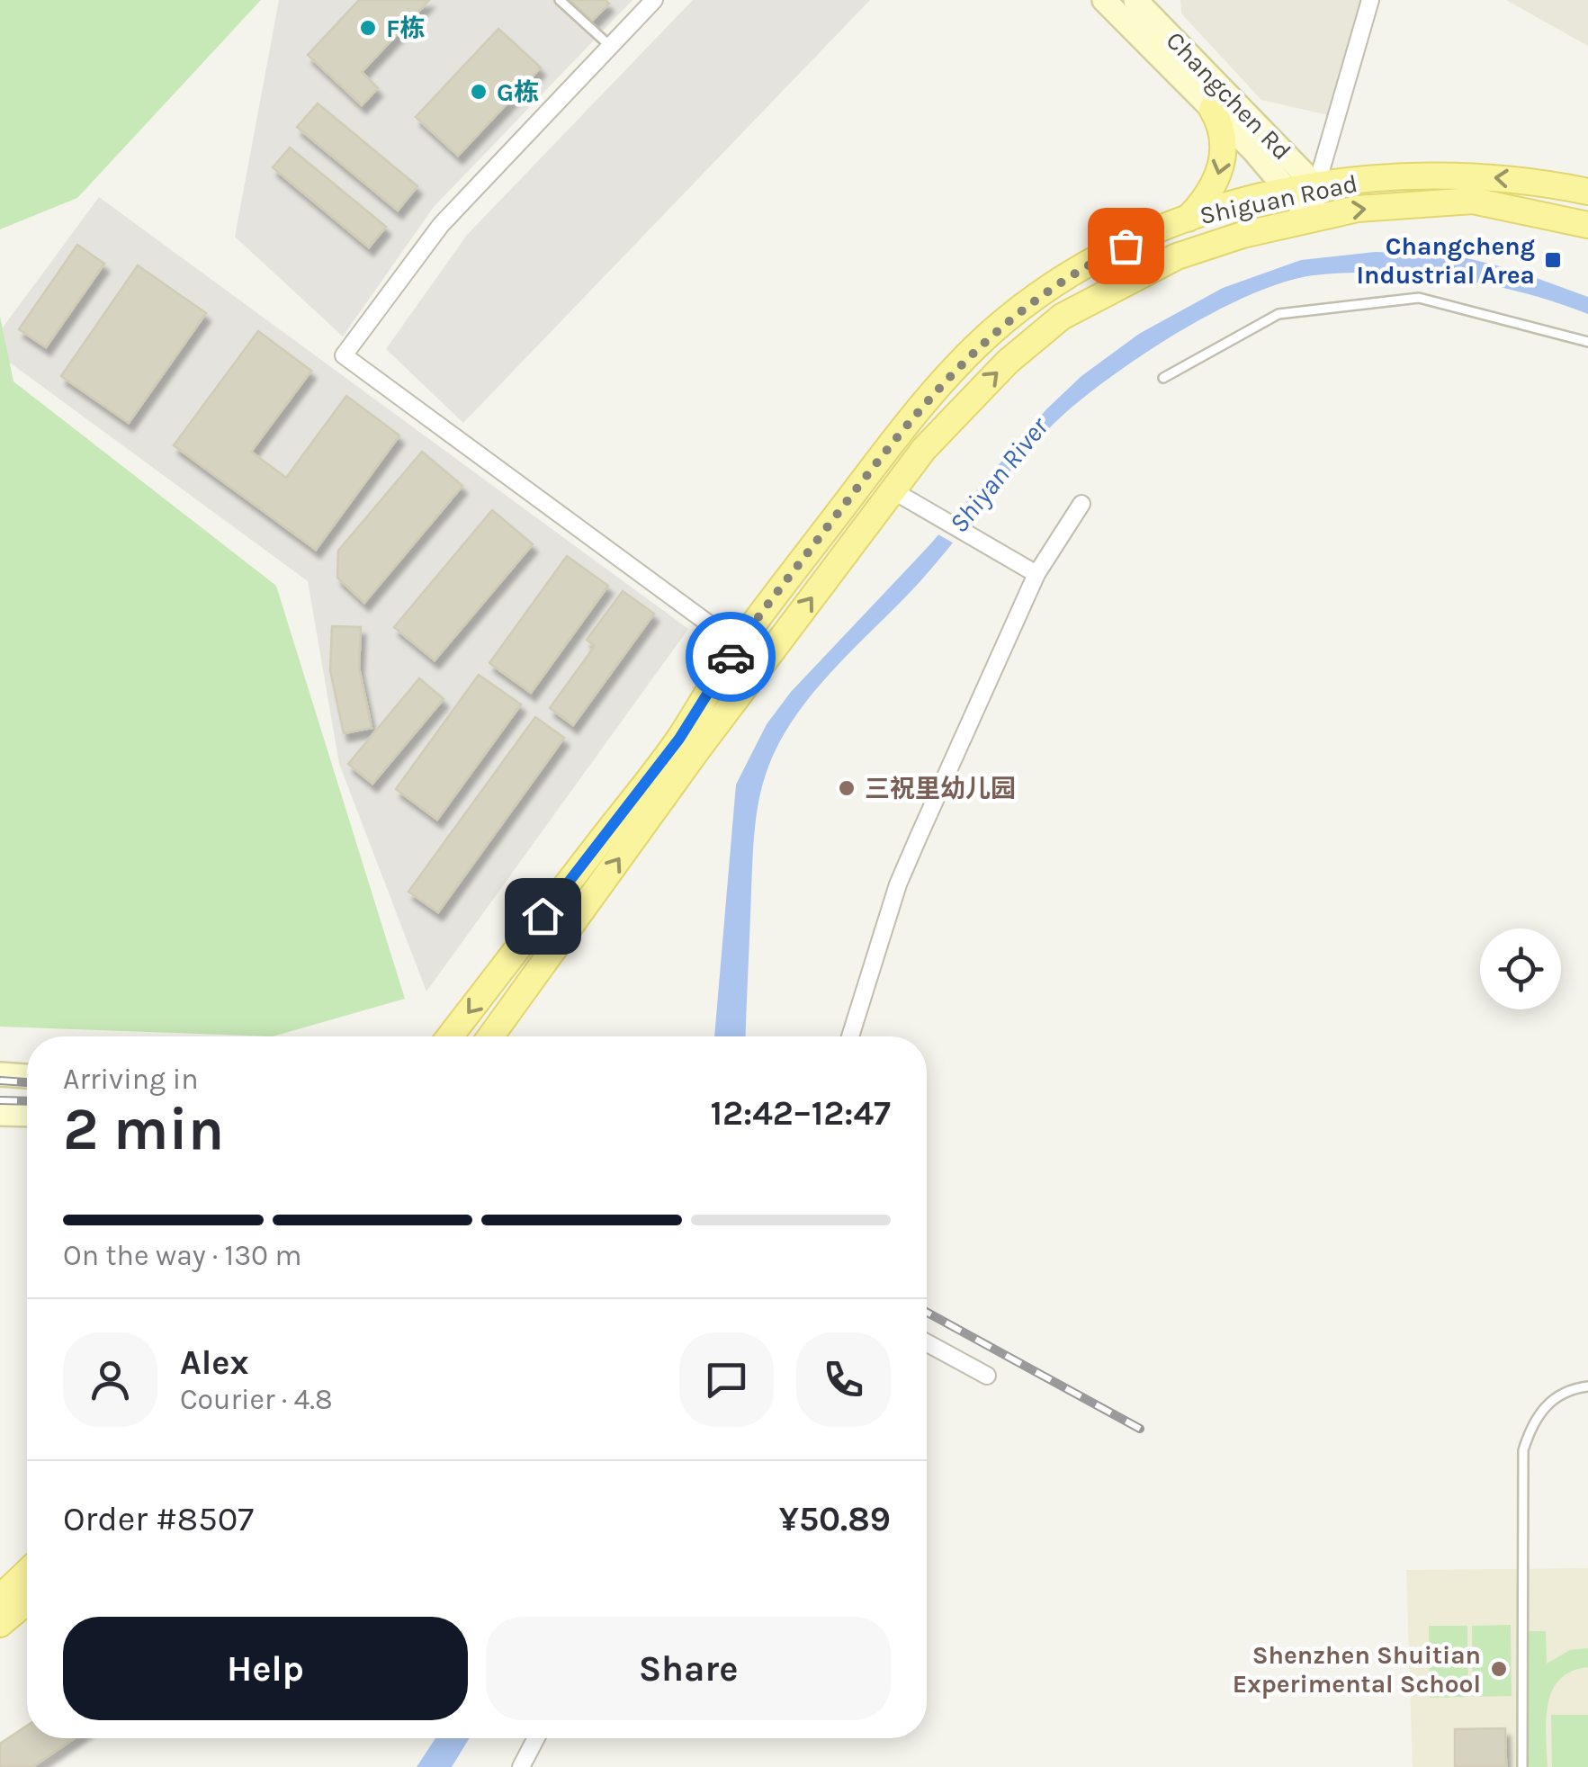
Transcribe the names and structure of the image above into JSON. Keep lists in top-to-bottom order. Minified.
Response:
{"streets":{"main road":["Shiguan Road"],"street":["Changchen Rd"]},"crossings":[["Changchen Rd","Shiguan Road"]],"water":["Shiyan River"],"places":{"other":["F栋","G栋","三祝里幼儿园","Shenzhen Shuitian Experimental School"],"transit":["Changcheng Industrial Area"]},"page":{"heading":["2 min","Arriving in","12:42–12:47"],"panel":["Alex","Courier · 4.8","Order #8507","¥50.89"],"bar":"On the way · 130 m","buttons":["Help","Share"]}}
